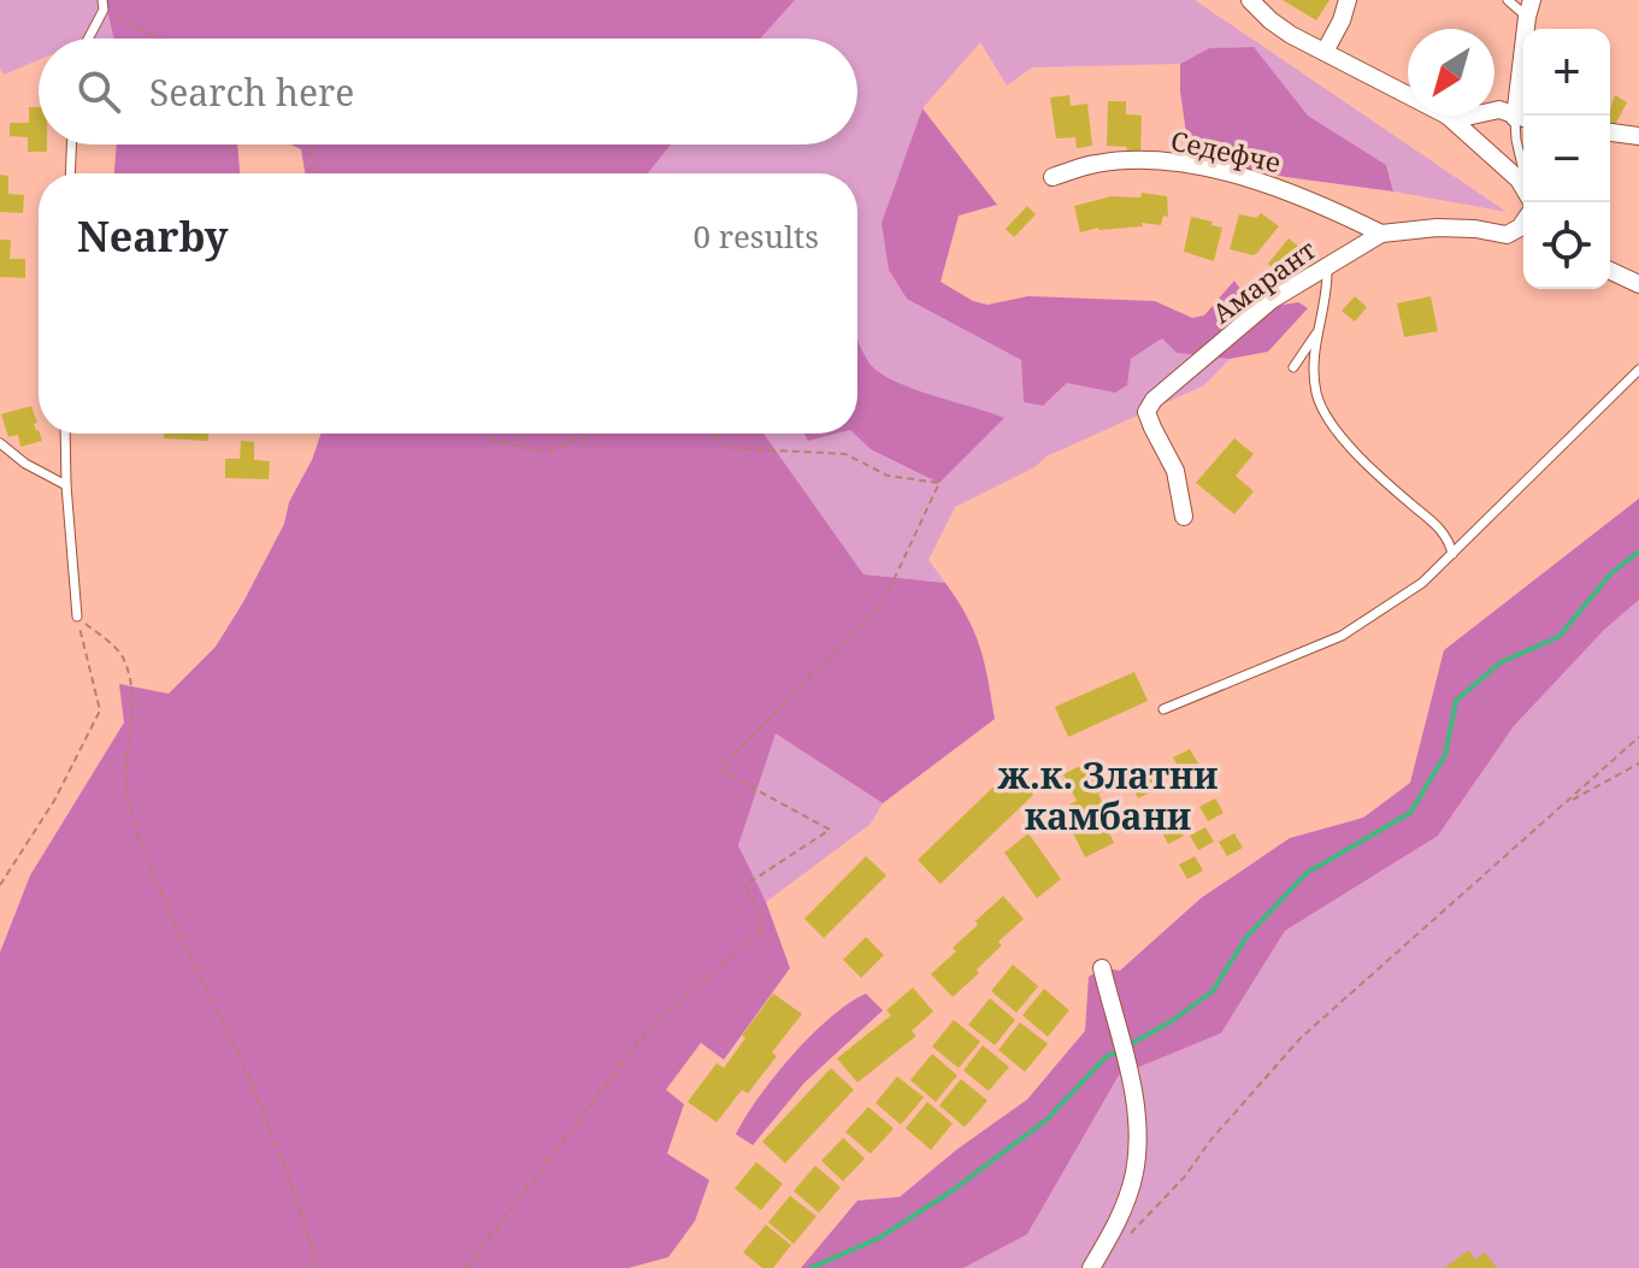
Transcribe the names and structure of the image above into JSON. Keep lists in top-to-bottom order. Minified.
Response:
{"streets":{"street":["Седефче","Амарант"]},"crossings":[["Седефче","Амарант"]],"districts":["ж.к. Златни камбани"],"north":"bottom left","page":{"map_buttons":["+","−"],"search":"Search here","heading":["Nearby","0 results"]}}
